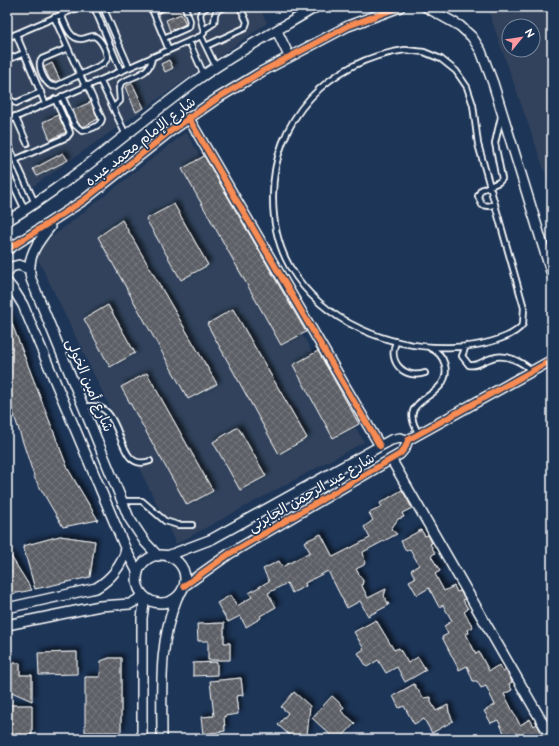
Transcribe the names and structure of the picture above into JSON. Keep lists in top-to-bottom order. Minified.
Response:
{"streets":{"street":["شارع الإمام محمد عبده","شارع أمين الخولى","شارع عبد الرحمن الجابرتى"]},"crossings":[["شارع الإمام محمد عبده","شارع أمين الخولى"],["شارع أمين الخولى","شارع عبد الرحمن الجابرتى"]],"north":"top right"}
